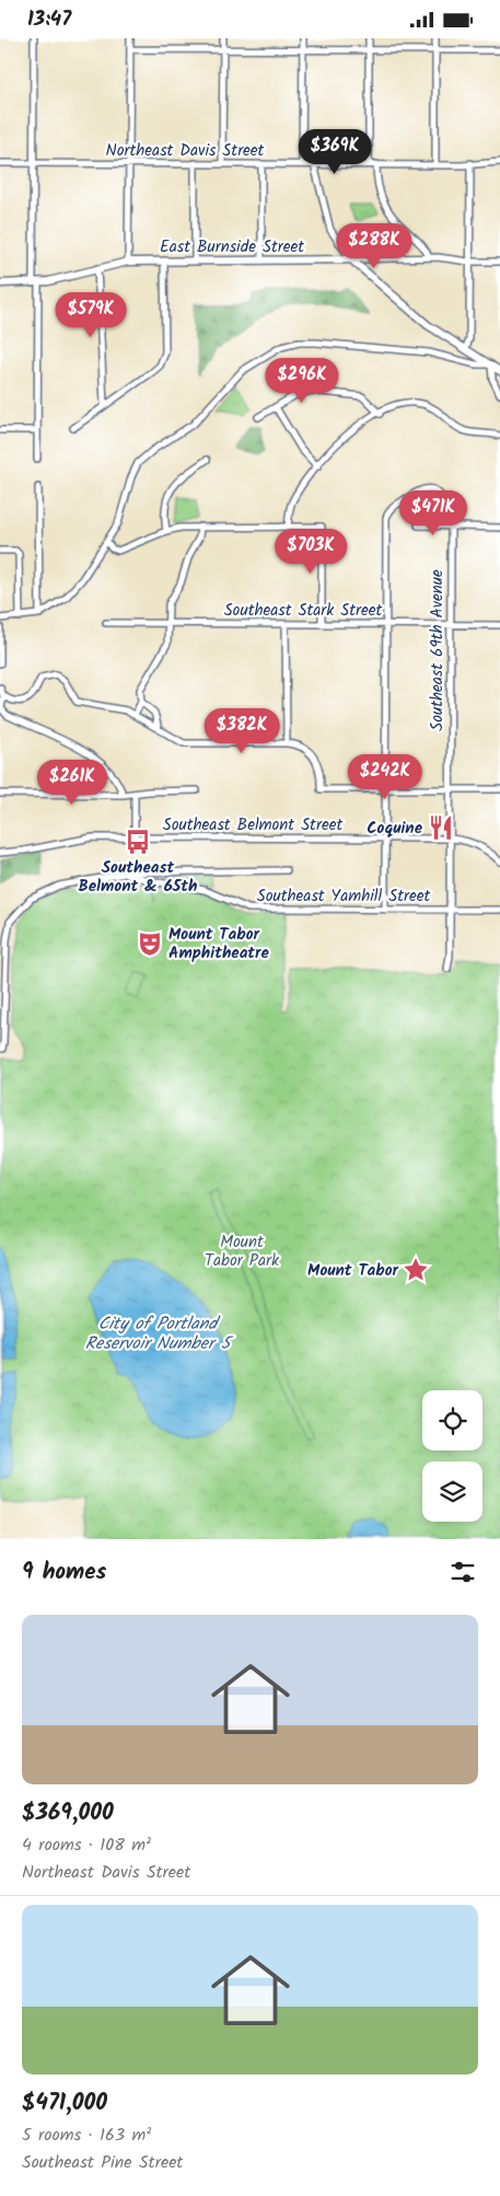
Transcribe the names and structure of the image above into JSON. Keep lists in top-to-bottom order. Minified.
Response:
{"streets":{"main road":["East Burnside Street"],"street":["Northeast Davis Street","Southeast Stark Street","Southeast 69th Avenue","Southeast Belmont Street","Southeast Yamhill Street"]},"crossings":[["Southeast Stark Street","Southeast 69th Avenue"],["Southeast 69th Avenue","Southeast Belmont Street"],["Southeast 69th Avenue","Southeast Yamhill Street"]],"water":["City of Portland Reservoir Number 5"],"parks":["Mount Tabor Park"],"places":{"restaurant":["Coquine"],"bus stop":["Southeast Belmont & 65th"],"theatre":["Mount Tabor Amphitheatre"],"place":["Mount Tabor"]},"page":{"status":"13:47","price":["$369K","$288K","$579K","$296K","$471K","$703K","$382K","$242K","$261K"],"heading":"9 homes","list":[{"name":"$369,000","note":"4 rooms · 108 m² · Northeast Davis Street"},{"name":"$471,000","note":"5 rooms · 163 m² · Southeast Pine Street"}]}}
